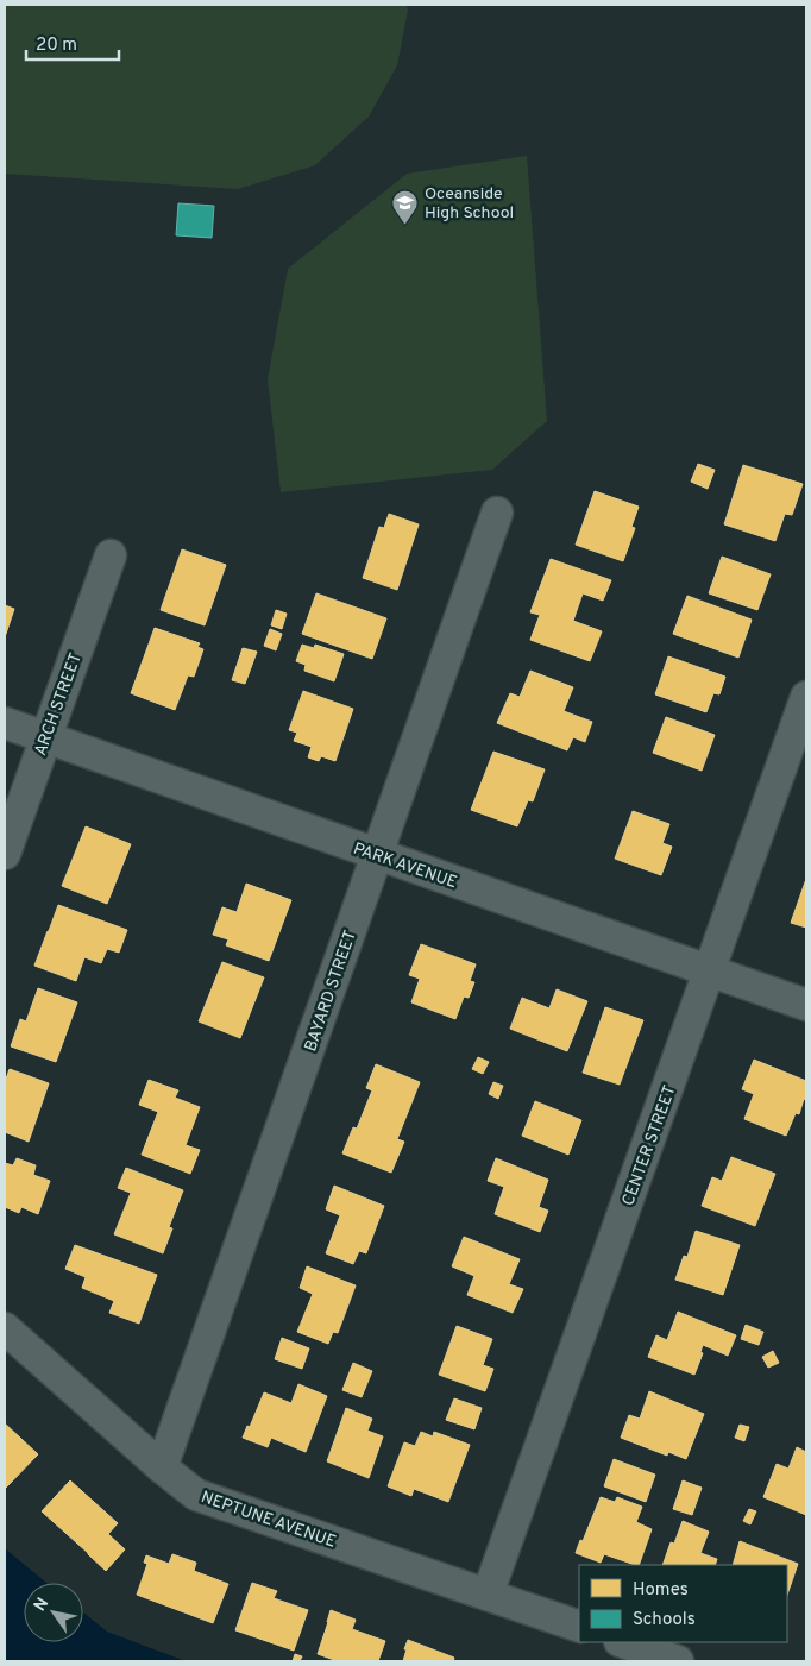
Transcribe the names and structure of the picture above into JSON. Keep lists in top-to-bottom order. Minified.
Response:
{"streets":{"street":["ARCH STREET","PARK AVENUE","BAYARD STREET","CENTER STREET","NEPTUNE AVENUE"]},"crossings":[["ARCH STREET","PARK AVENUE"],["PARK AVENUE","BAYARD STREET"],["PARK AVENUE","CENTER STREET"],["BAYARD STREET","NEPTUNE AVENUE"],["CENTER STREET","NEPTUNE AVENUE"]],"places":{"school or university":["Oceanside High School"]},"legend":["Homes","Schools"],"scale_bar":"20 m","north":"top left"}
